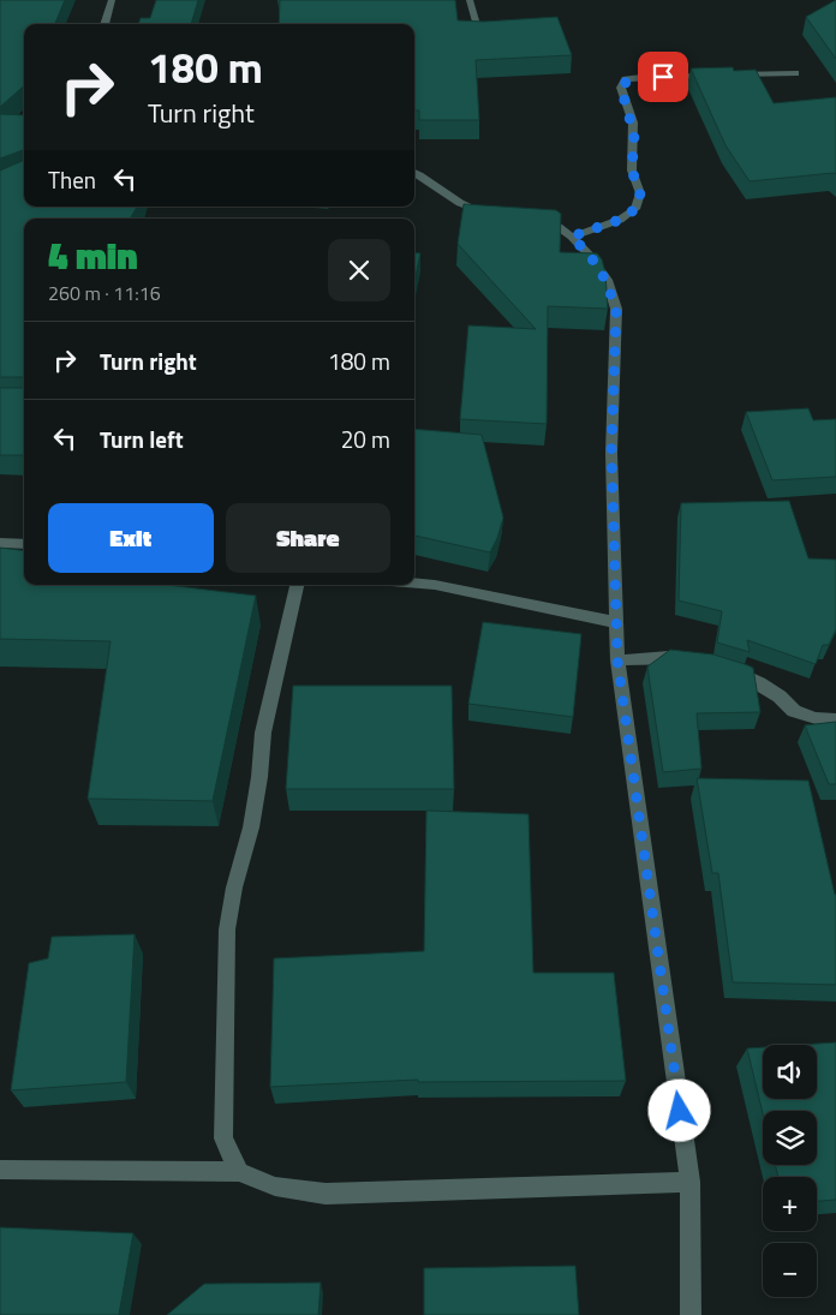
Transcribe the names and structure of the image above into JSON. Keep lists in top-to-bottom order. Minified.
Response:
{"page":{"turn":["180 m","Turn right"],"then":"Then","heading":["4 min","260 m · 11:16"],"list":[{"name":"Turn right","value":"180 m"},{"name":"Turn left","value":"20 m"}],"buttons":["Exit","Share"],"map_buttons":["+","−"]}}
